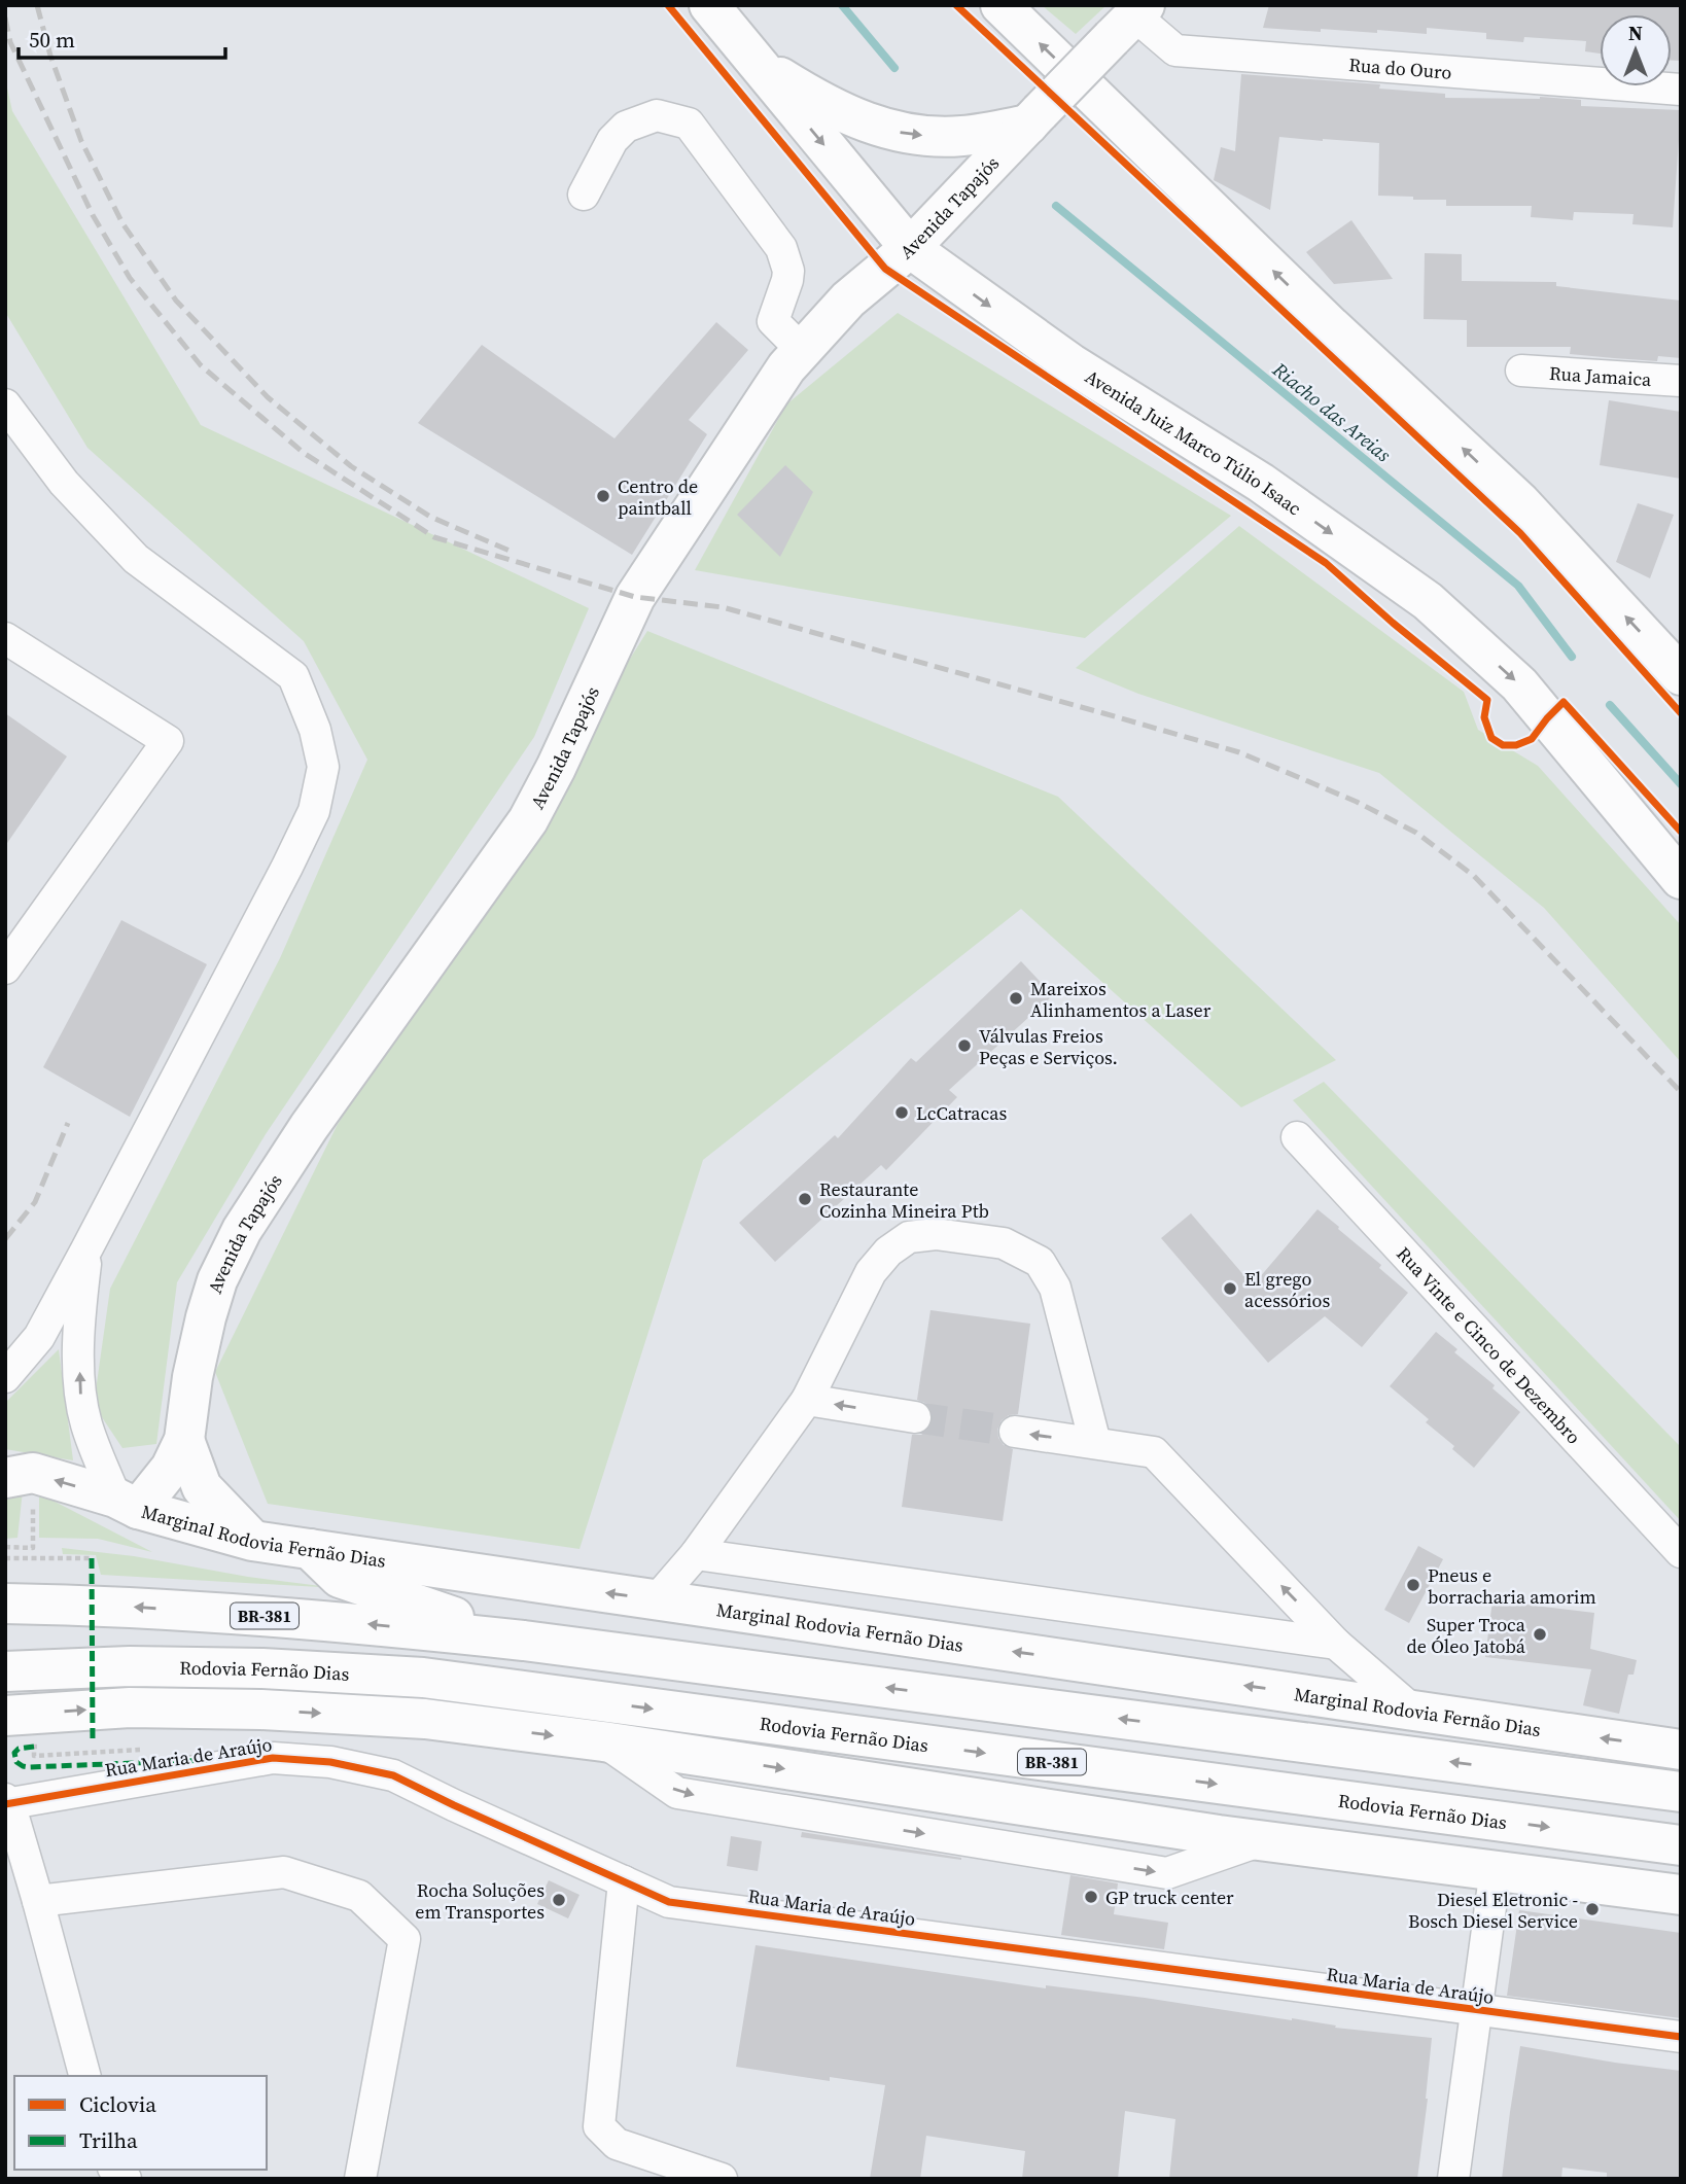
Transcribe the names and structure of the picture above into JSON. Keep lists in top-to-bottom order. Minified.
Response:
{"streets":{"main road":["Avenida Tapajós","Avenida Juiz Marco Túlio Isaac","Marginal Rodovia Fernão Dias","BR-381","Rodovia Fernão Dias"],"street":["Rua do Ouro","Rua Jamaica","Rua Vinte e Cinco de Dezembro","Rua Maria de Araújo"]},"crossings":[["Rua do Ouro","Avenida Tapajós"],["Avenida Tapajós","Avenida Juiz Marco Túlio Isaac"],["Avenida Tapajós","Marginal Rodovia Fernão Dias"],["Marginal Rodovia Fernão Dias","BR-381"]],"water":["Riacho das Areias"],"places":["Centro de paintball","Mareixos Alinhamentos a Laser","Válvulas Freios Peças e Serviços.","LcCatracas","Restaurante Cozinha Mineira Ptb","El grego acessórios","Pneus e borracharia amorim","Super Troca de Óleo Jatobá","GP truck center","Rocha Soluções em Transportes","Diesel Eletronic - Bosch Diesel Service"],"legend":["Ciclovia","Trilha"],"scale_bar":"50 m","north":"top"}
